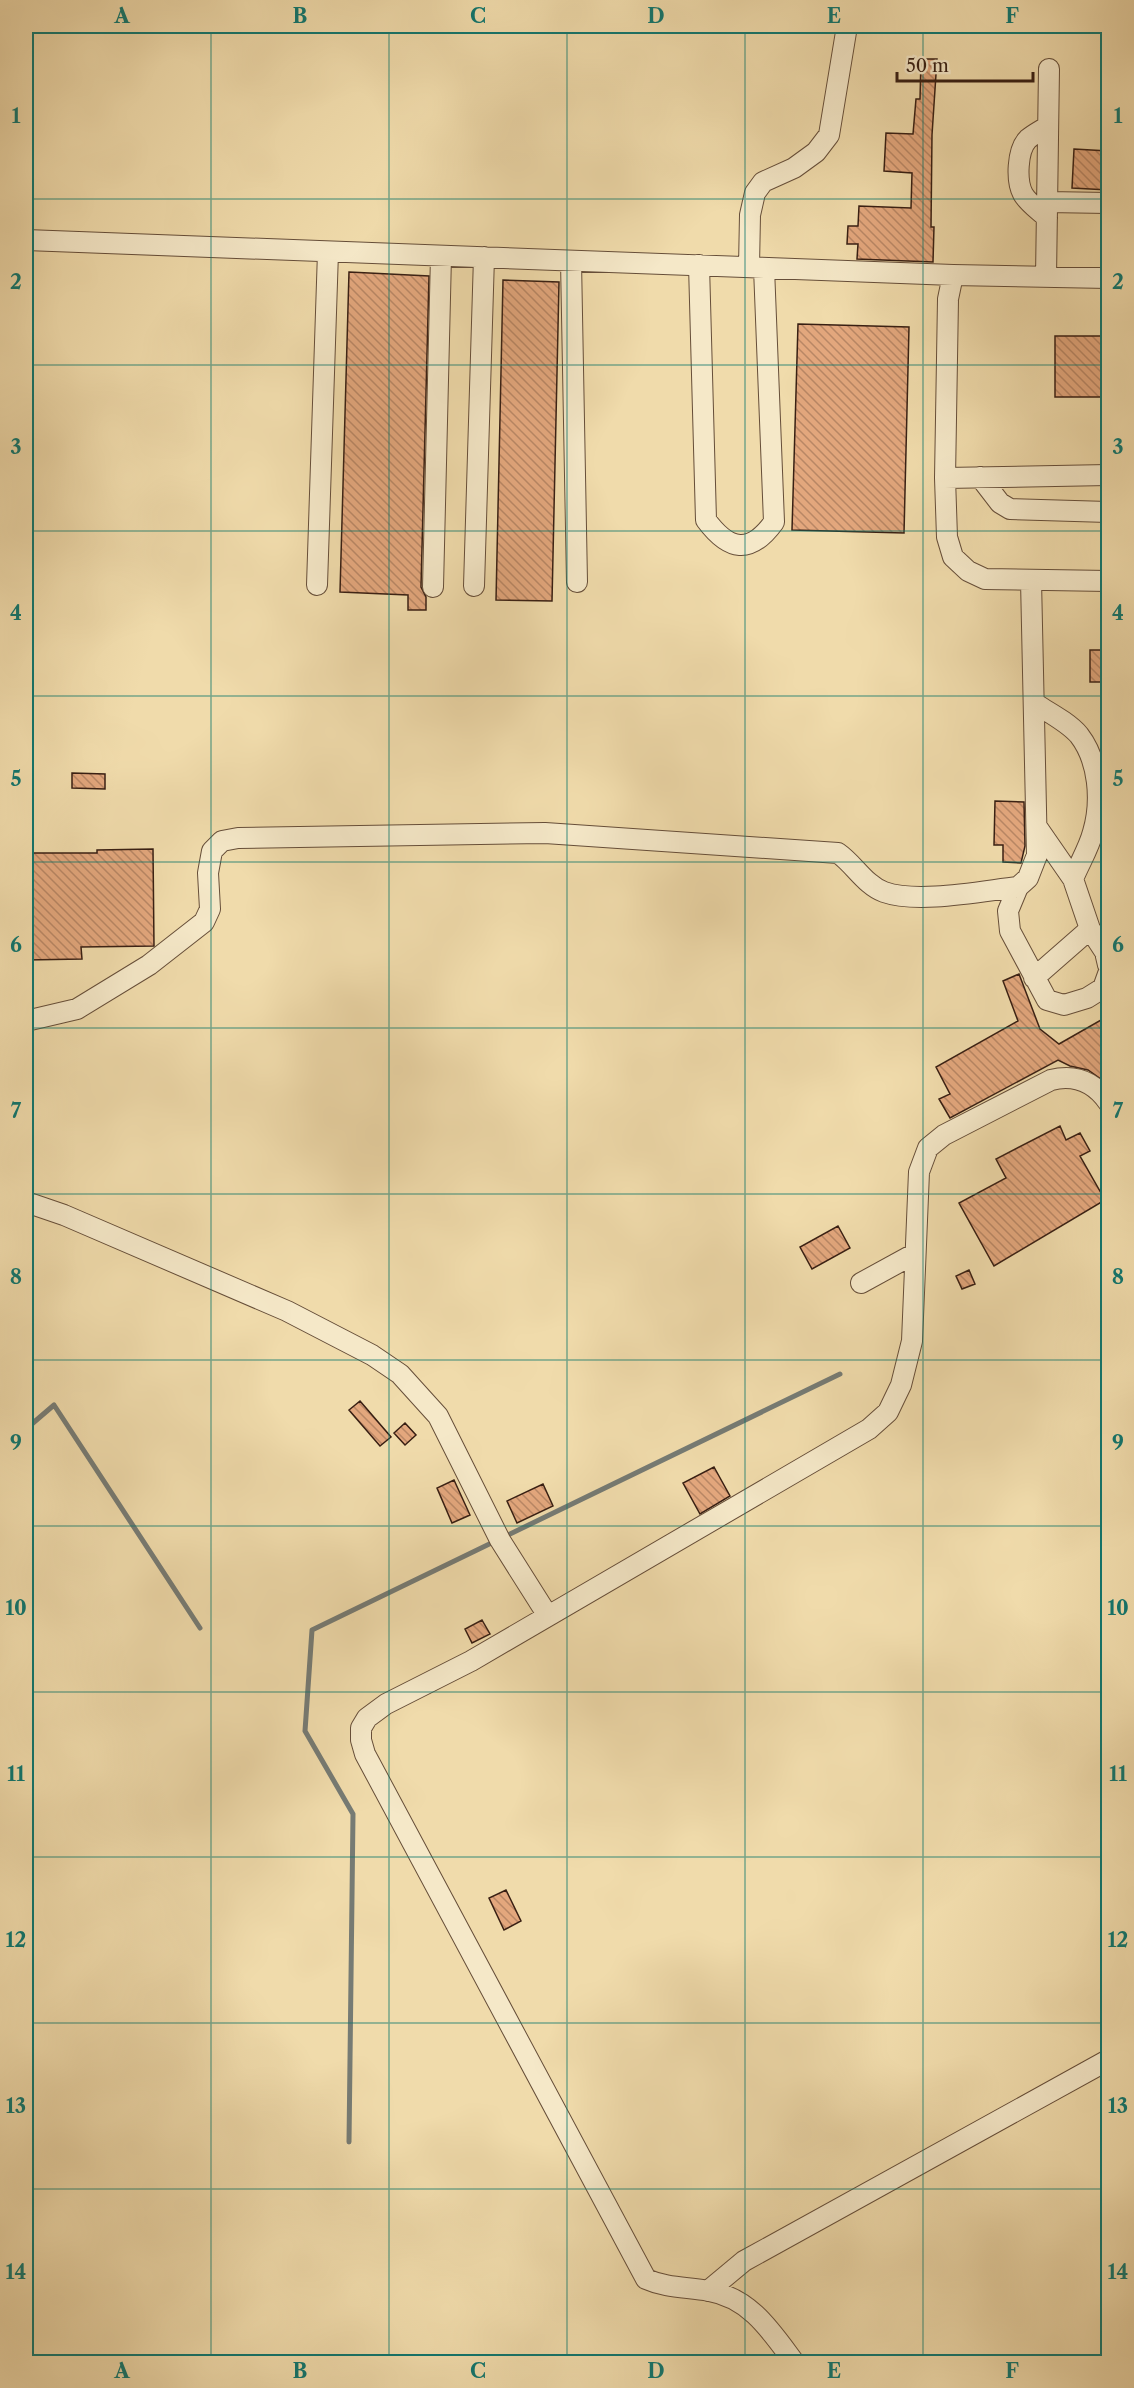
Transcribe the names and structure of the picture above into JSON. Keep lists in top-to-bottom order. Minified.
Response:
{"scale_bar":"50 m","grid":{"columns":["A","B","C","D","E","F"],"rows":["1","2","3","4","5","6","7","8","9","10","11","12","13","14"]}}
